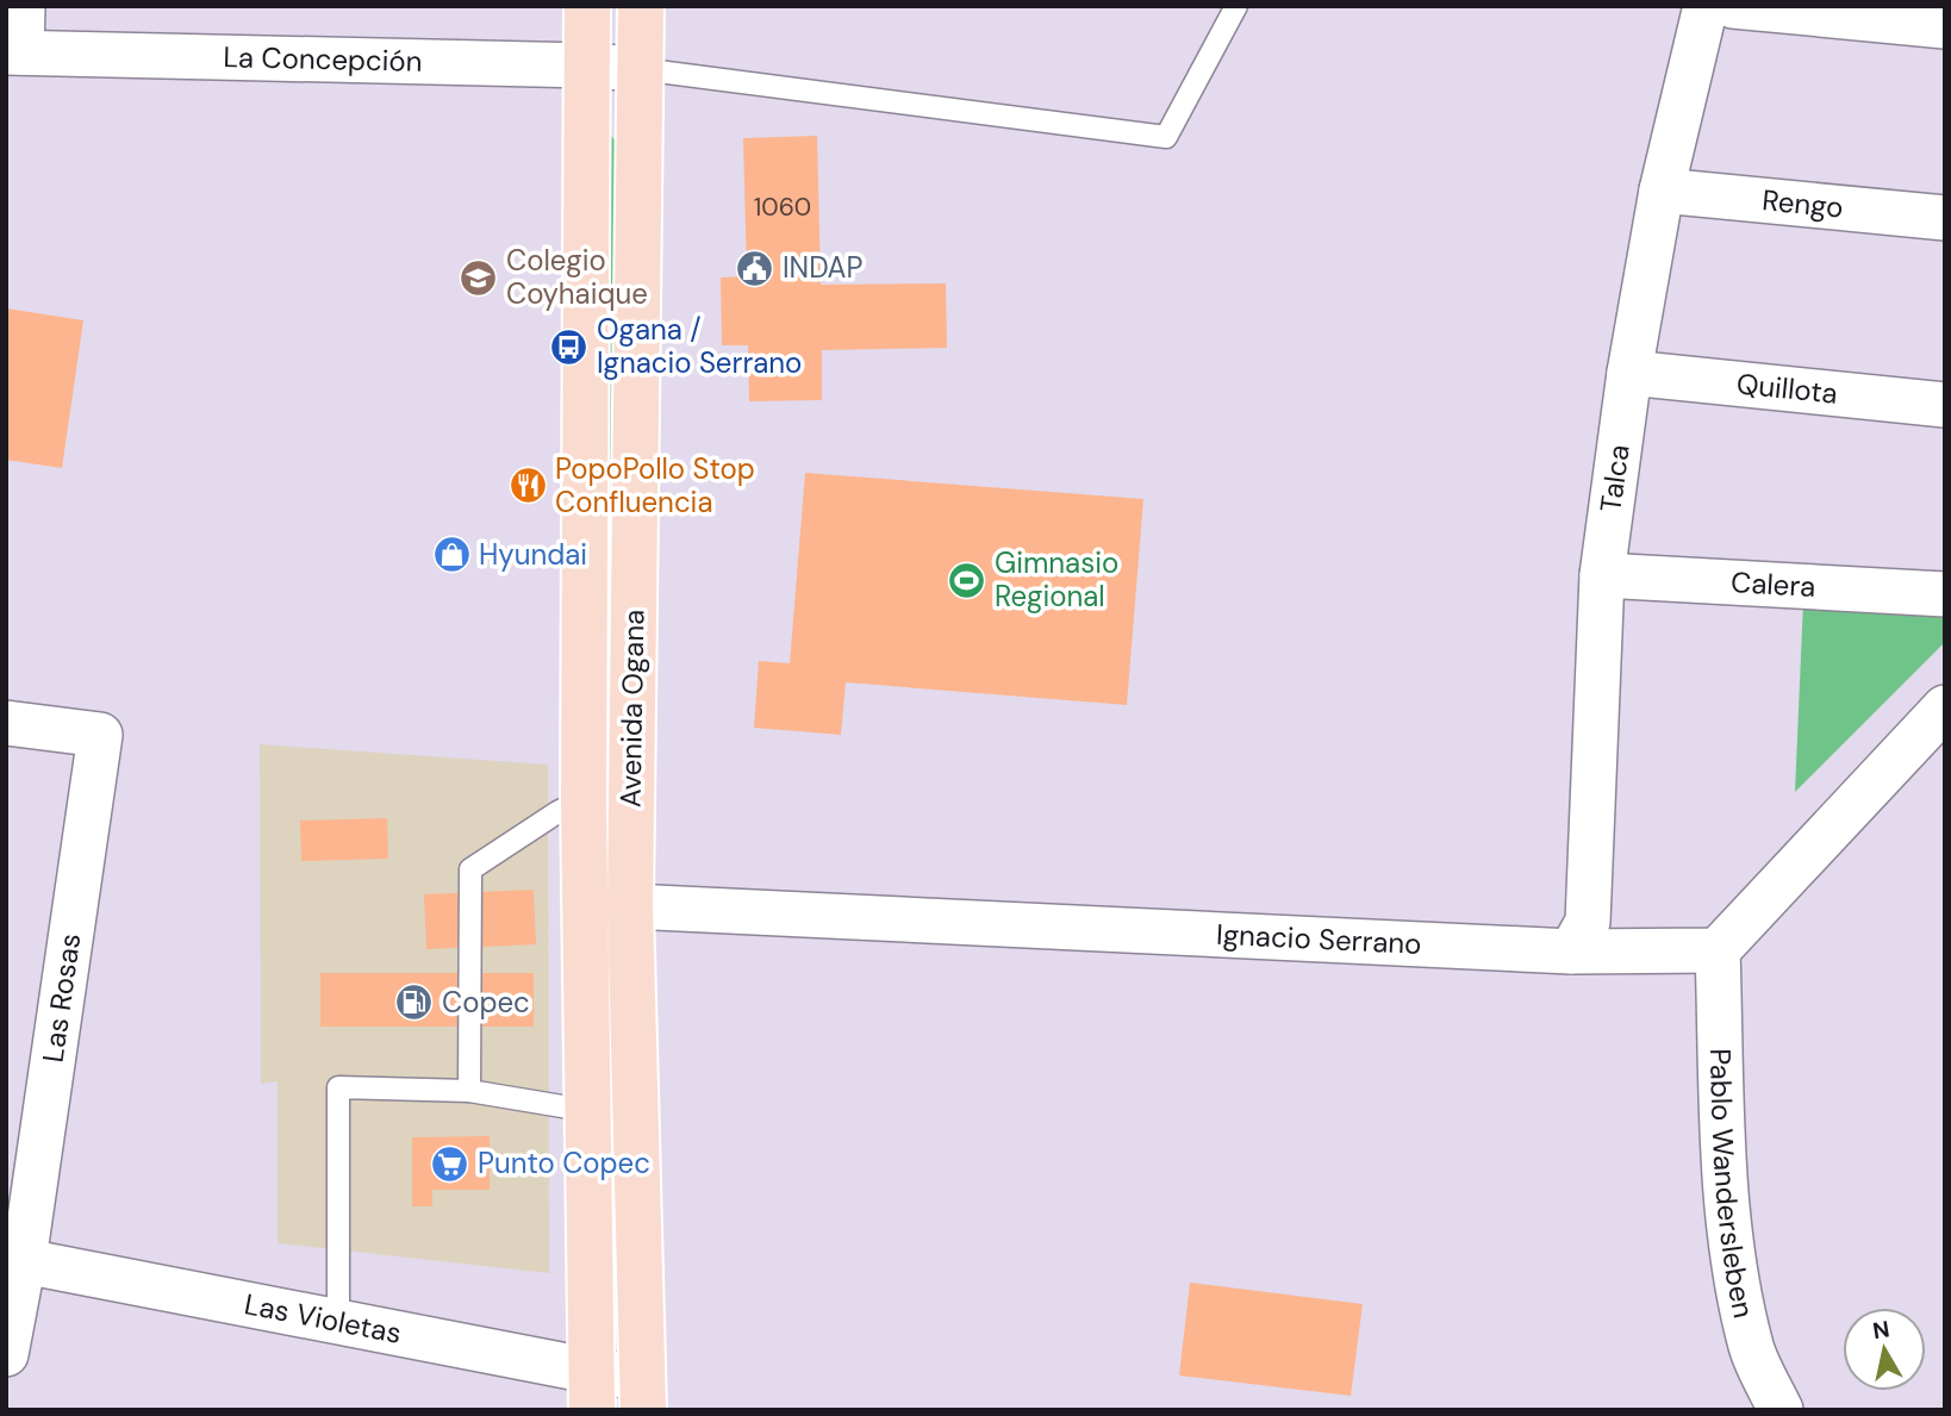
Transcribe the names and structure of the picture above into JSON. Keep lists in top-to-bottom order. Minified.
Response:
{"streets":{"main road":["Avenida Ogana"],"street":["La Concepción","Rengo","Quillota","Talca","Calera","Ignacio Serrano","Las Rosas","Pablo Wandersleben","Las Violetas"]},"crossings":[["La Concepción","Avenida Ogana"],["Rengo","Talca"],["Quillota","Talca"],["Talca","Calera"],["Talca","Ignacio Serrano"],["Avenida Ogana","Ignacio Serrano"],["Avenida Ogana","Las Violetas"],["Ignacio Serrano","Pablo Wandersleben"],["Las Rosas","Las Violetas"]],"places":{"public building":["INDAP"],"school or university":["Colegio Coyhaique"],"bus stop":["Ogana / Ignacio Serrano"],"restaurant":["PopoPollo Stop Confluencia"],"shop":["Hyundai"],"sports":["Gimnasio Regional"],"fuel station":["Copec"],"supermarket":["Punto Copec"]},"house_numbers":["1060"],"north":"top"}
